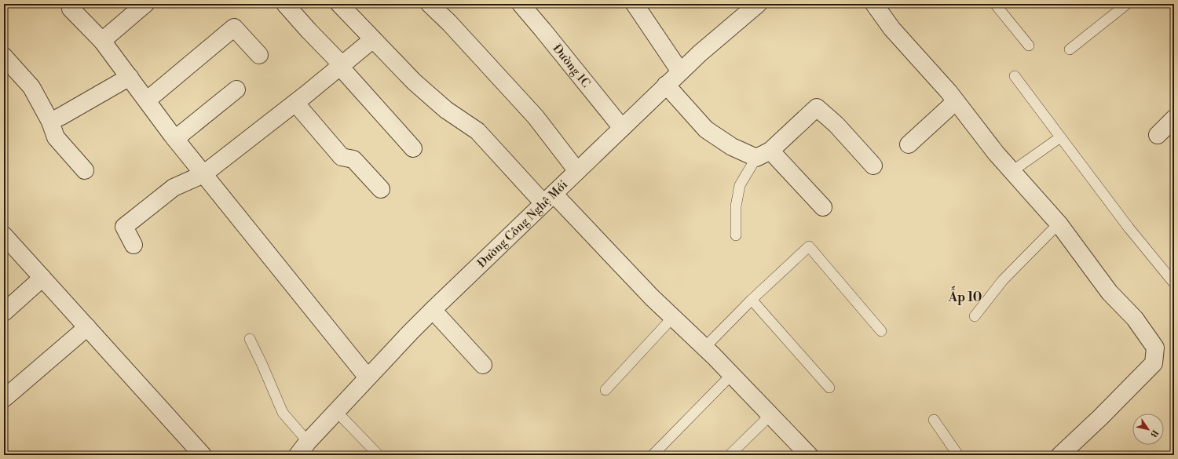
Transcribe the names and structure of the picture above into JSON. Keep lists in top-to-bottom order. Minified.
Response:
{"streets":{"street":["Đường 1C","Đường Công Nghệ Mới"]},"crossings":[["Đường 1C","Đường Công Nghệ Mới"]],"districts":["Ấp 10"],"north":"bottom right"}
